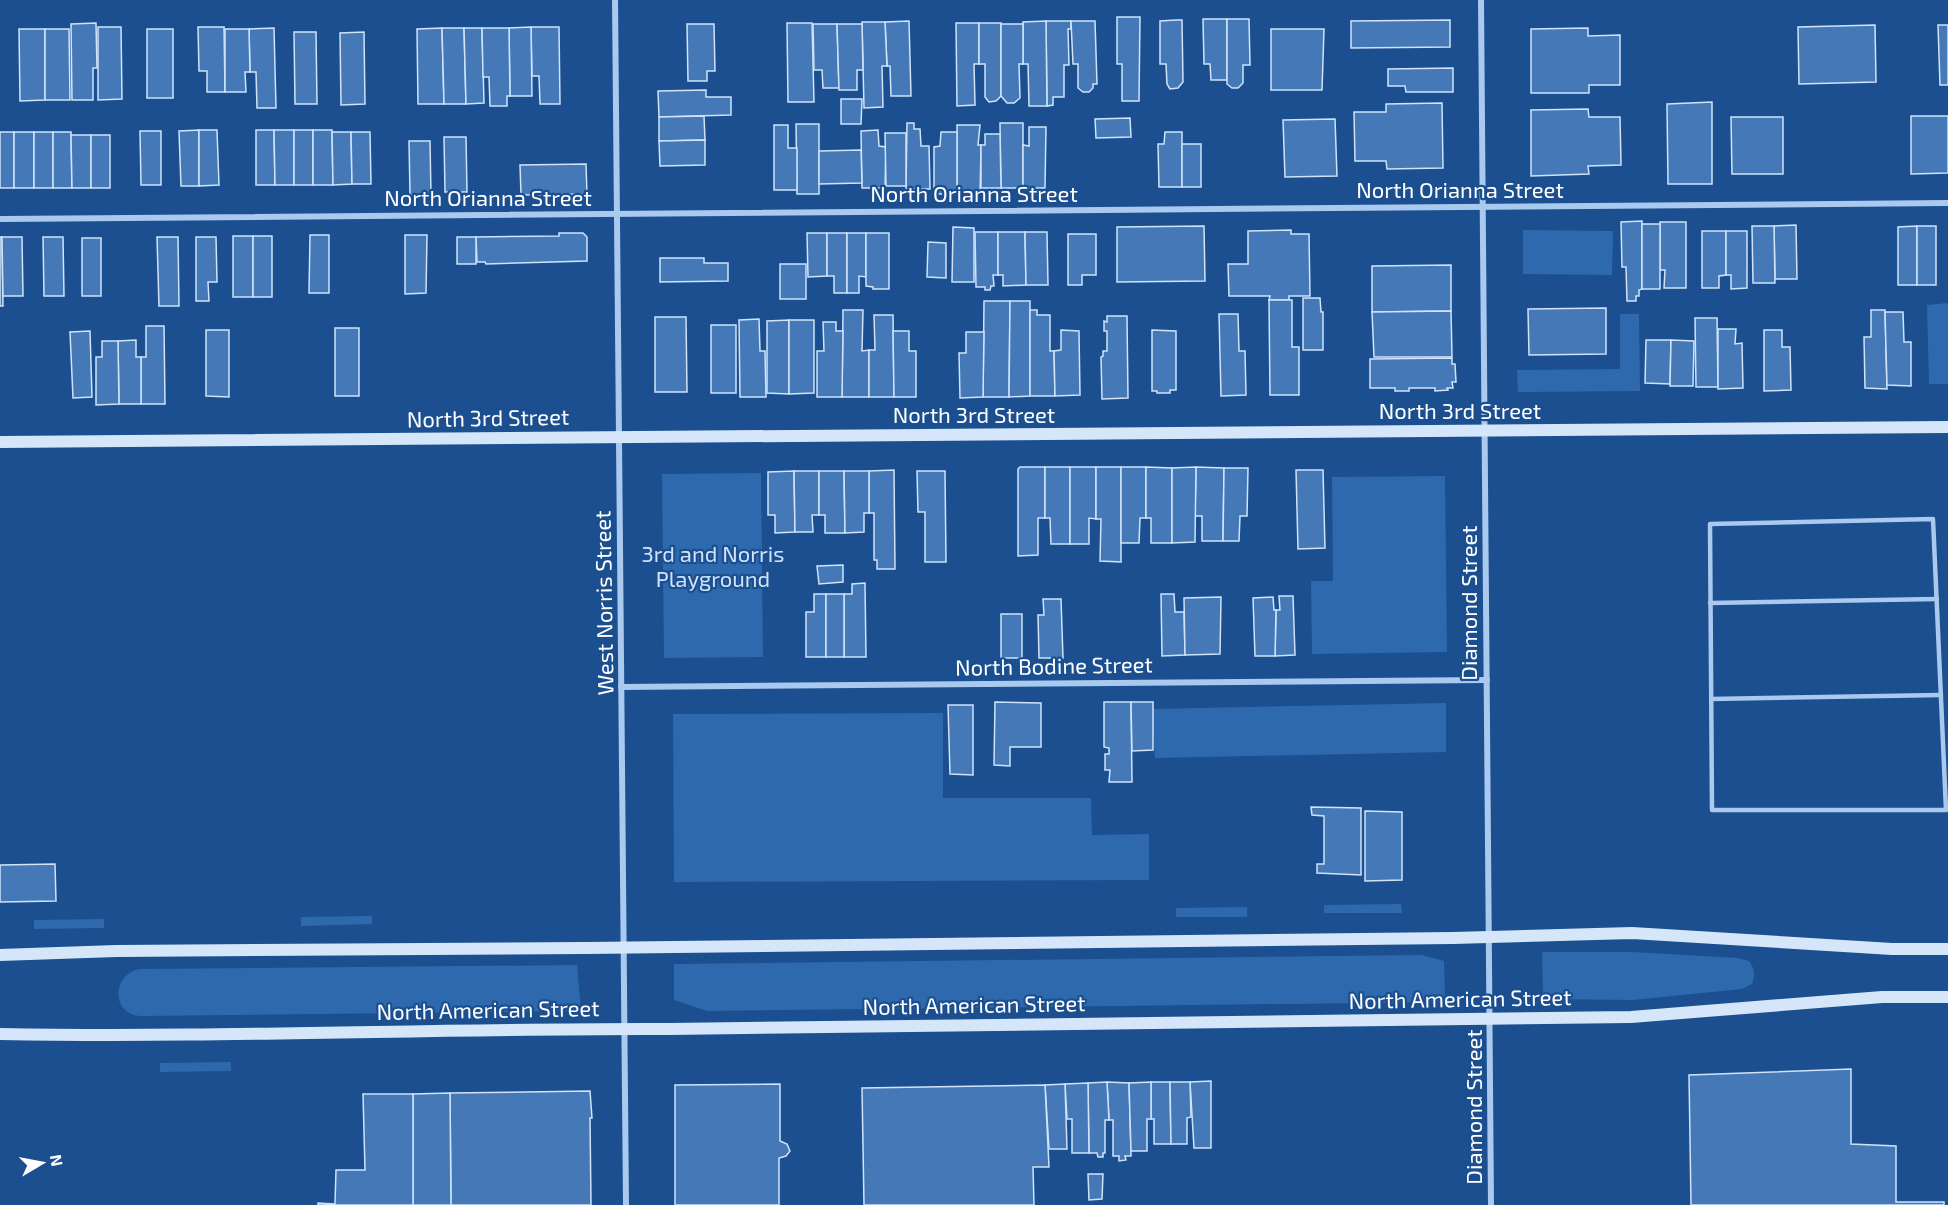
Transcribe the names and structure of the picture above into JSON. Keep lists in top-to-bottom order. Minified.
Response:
{"streets":{"street":["North Orianna Street","North 3rd Street","West Norris Street","Diamond Street","North Bodine Street","North American Street"]},"crossings":[["North Orianna Street","West Norris Street"],["North Orianna Street","Diamond Street"],["North 3rd Street","West Norris Street"],["North 3rd Street","Diamond Street"],["West Norris Street","North Bodine Street"],["West Norris Street","North American Street"],["Diamond Street","North Bodine Street"],["Diamond Street","North American Street"]],"parks":["3rd and Norris Playground"],"north":"right"}
